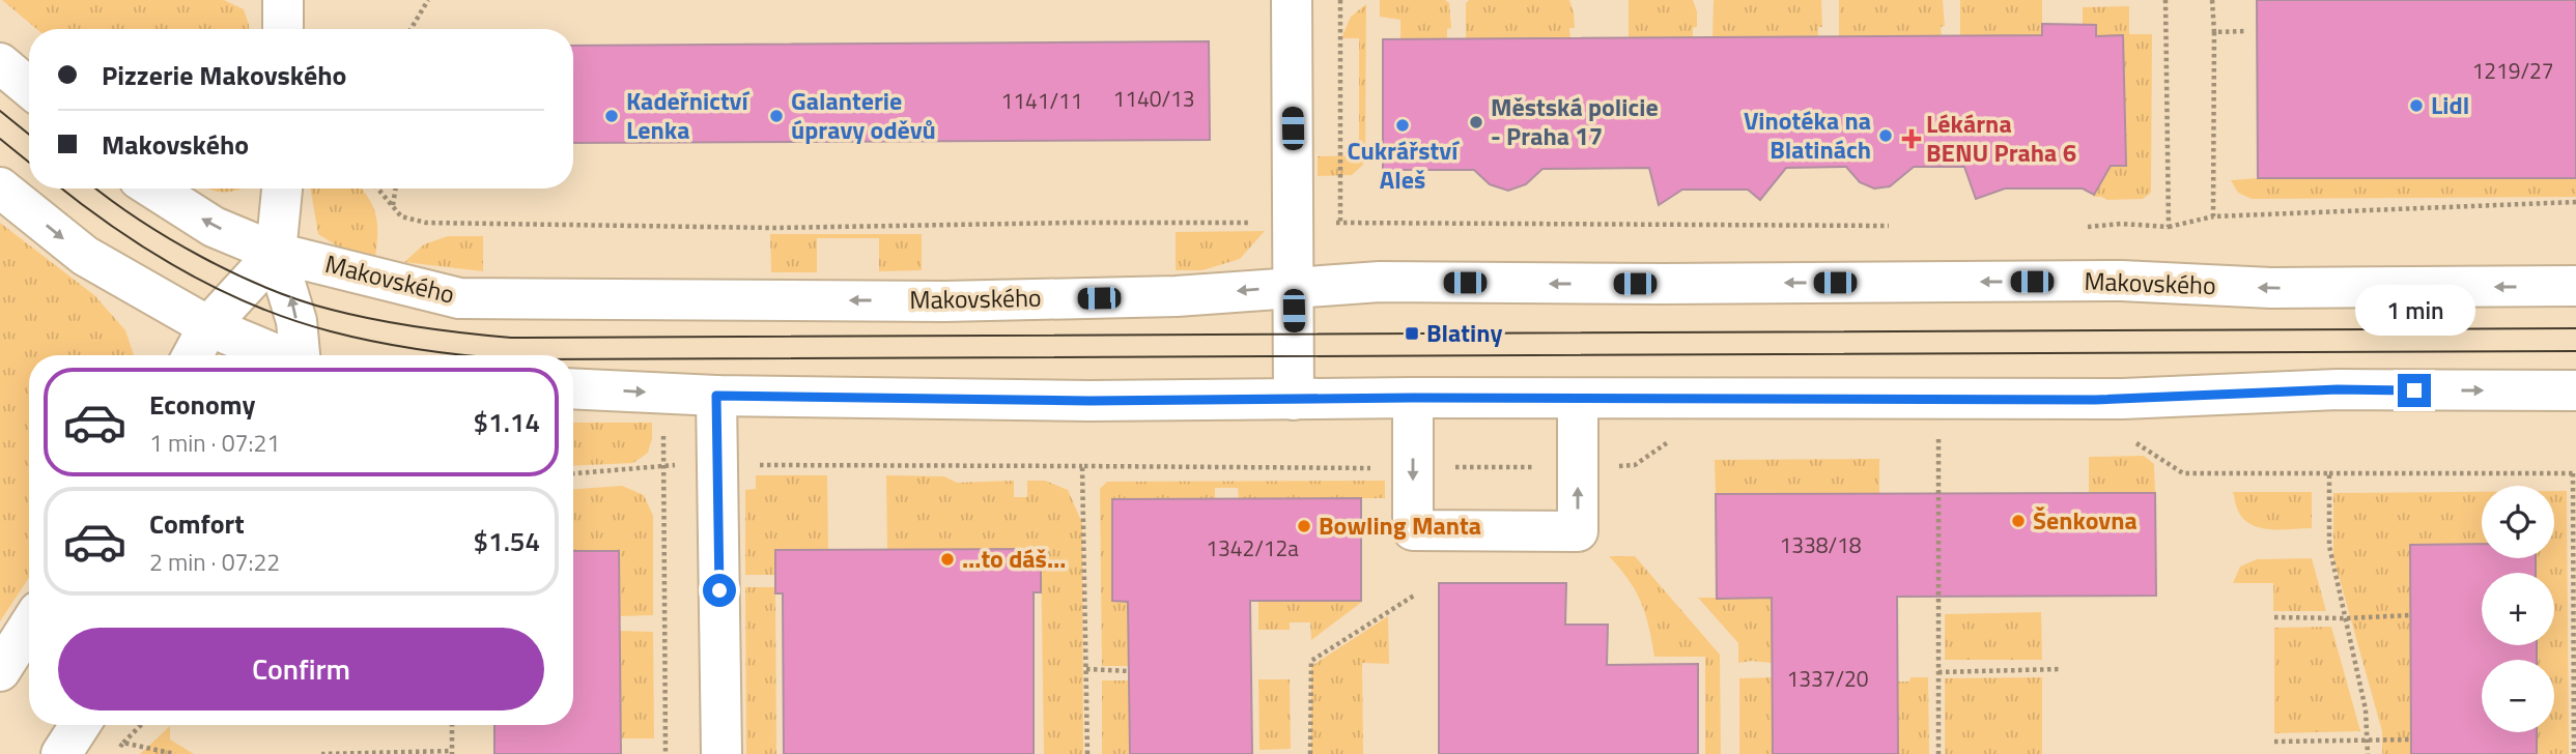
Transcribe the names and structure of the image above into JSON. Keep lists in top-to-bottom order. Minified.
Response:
{"streets":{"street":["Makovského"]},"places":{"other":["Lidl","Kadeřnictví Lenka","Galanterie úpravy oděvů","Městská policie - Praha 17","Cukrářství Aleš","Vinotéka na Blatinách","Šenkovna","Bowling Manta","…to dáš…"],"health":["Lékárna BENU Praha 6"],"transit":["Blatiny"]},"house_numbers":["1219/27","1140/13","1141/11","1338/18","1342/12a","1337/20"],"page":{"banner":["Pizzerie Makovského","Makovského"],"bubble":"1 min","list":[{"name":"Economy","note":"1 min · 07:21","value":"$1.14"},{"name":"Comfort","note":"2 min · 07:22","value":"$1.54"}],"map_buttons":["+","−"],"buttons":"Confirm"}}
